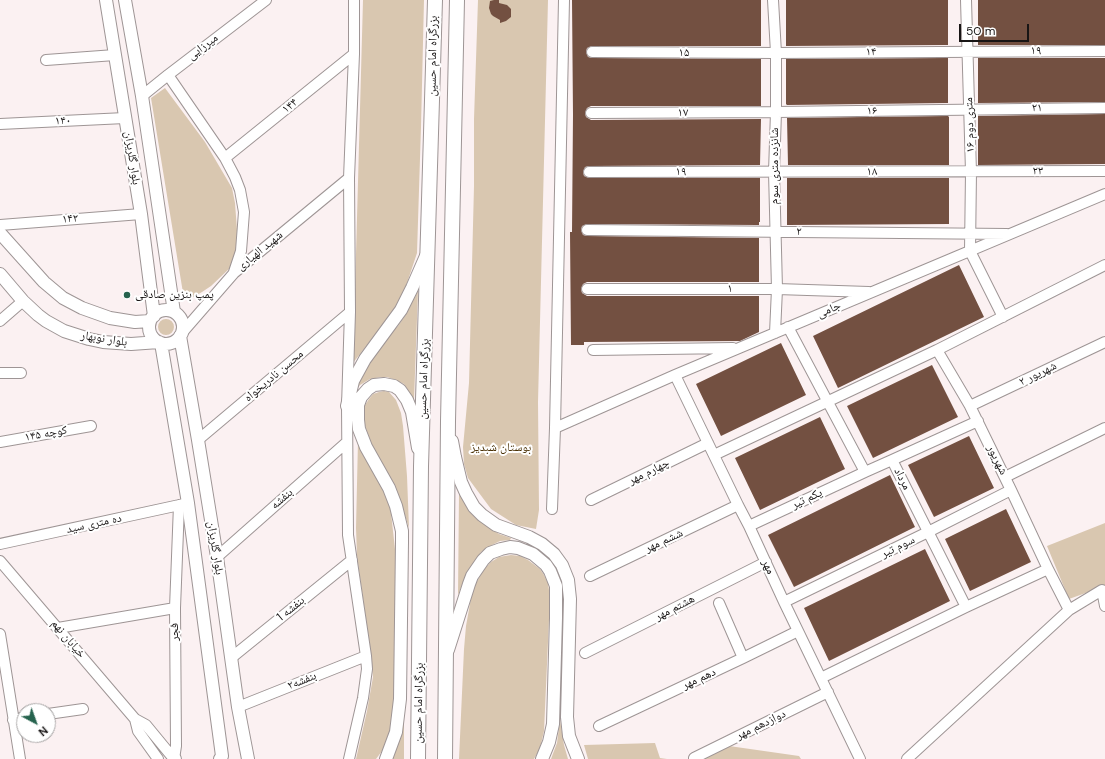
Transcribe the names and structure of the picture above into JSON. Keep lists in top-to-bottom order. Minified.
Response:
{"streets":{"highway":["بزرگراه امام حسین"],"main road":["بلوار گلریزان","بلوار نوبهار"],"street":["میرزایی","۱۹","۱۴","۱۵","۱۴۴","۲۱","۱۶","۱۷","۱۴۰","۱۶ متری دوم","شانزده متری سوم","۲۳","۱۸","۱۴۲","۲","شهید الهیاری","۱","جامی","شهریور ۲","محسن نادریخواه","کوچه ۱۴۵","شهریور","چهارم مهر","مرداد","بنفشه","یکم تیر","ده متری سید","ششم مهر","سوم تیر","مهر","هشتم مهر","بنفشه 1","فجر","خیابان نهم","دهم مهر","بنفشه۲","دوازدهم مهر"]},"crossings":[["میرزایی","بلوار گلریزان"],["۱۹","۱۴"],["۱۹","۱۶ متری دوم"],["۱۹","شانزده متری سوم"],["۱۹","۱۸"],["۱۴","۱۵"],["۱۴","۱۶ متری دوم"],["۱۴","شانزده متری سوم"],["۱۵","شانزده متری سوم"],["۲۱","۱۶"],["۲۱","۱۶ متری دوم"],["۱۶","۱۷"],["۱۶","۱۶ متری دوم"],["۱۶","شانزده متری سوم"],["۱۷","شانزده متری سوم"],["۱۴۰","بلوار گلریزان"],["۱۶ متری دوم","۲۳"],["۱۶ متری دوم","۱۸"],["۱۶ متری دوم","۲"],["۱۶ متری دوم","جامی"],["بلوار گلریزان","۱۴۲"],["بلوار گلریزان","شهید الهیاری"],["بلوار گلریزان","بلوار نوبهار"],["بلوار گلریزان","محسن نادریخواه"],["بلوار گلریزان","بنفشه"],["بلوار گلریزان","ده متری سید"],["بلوار گلریزان","بنفشه 1"],["بلوار گلریزان","فجر"],["بلوار گلریزان","بنفشه۲"],["شانزده متری سوم","۱۸"],["شانزده متری سوم","۲"],["شانزده متری سوم","۱"],["شانزده متری سوم","جامی"],["۲۳","۱۸"],["۲","جامی"],["شهید الهیاری","بلوار نوبهار"],["۱","جامی"],["جامی","مهر"],["شهریور ۲","شهریور"],["شهریور","سوم تیر"],["چهارم مهر","مهر"],["مرداد","یکم تیر"],["مرداد","سوم تیر"],["یکم تیر","مهر"],["ده متری سید","فجر"],["ششم مهر","مهر"],["سوم تیر","مهر"],["مهر","هشتم مهر"],["مهر","دهم مهر"],["مهر","دوازدهم مهر"],["فجر","خیابان نهم"]],"parks":["بوستان شبدیز"],"places":["پمپ بنزین صادقی"],"scale_bar":"50 m","north":"bottom right"}
